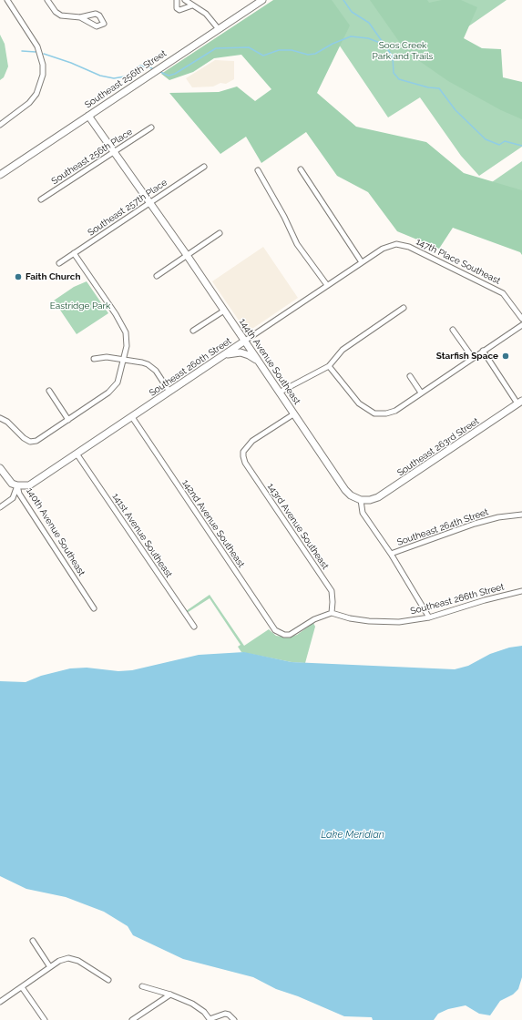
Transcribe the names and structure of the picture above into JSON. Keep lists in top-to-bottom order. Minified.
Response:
{"streets":{"street":["Southeast 256th Street","Southeast 256th Place","Southeast 257th Place","147th Place Southeast","144th Avenue Southeast","Southeast 260th Street","Southeast 263rd Street","142nd Avenue Southeast","143rd Avenue Southeast","Southeast 264th Street","140th Avenue Southeast","141st Avenue Southeast","Southeast 266th Street"]},"crossings":[["Southeast 256th Street","144th Avenue Southeast"],["Southeast 256th Place","144th Avenue Southeast"],["Southeast 257th Place","144th Avenue Southeast"],["147th Place Southeast","Southeast 260th Street"],["144th Avenue Southeast","Southeast 260th Street"],["144th Avenue Southeast","Southeast 263rd Street"],["144th Avenue Southeast","143rd Avenue Southeast"],["Southeast 260th Street","142nd Avenue Southeast"],["Southeast 260th Street","140th Avenue Southeast"],["Southeast 260th Street","141st Avenue Southeast"],["142nd Avenue Southeast","143rd Avenue Southeast"],["142nd Avenue Southeast","Southeast 266th Street"],["143rd Avenue Southeast","Southeast 266th Street"]],"water":["Lake Meridian"],"parks":["Soos Creek Park and Trails","Eastridge Park"],"places":["Faith Church","Starfish Space"]}
